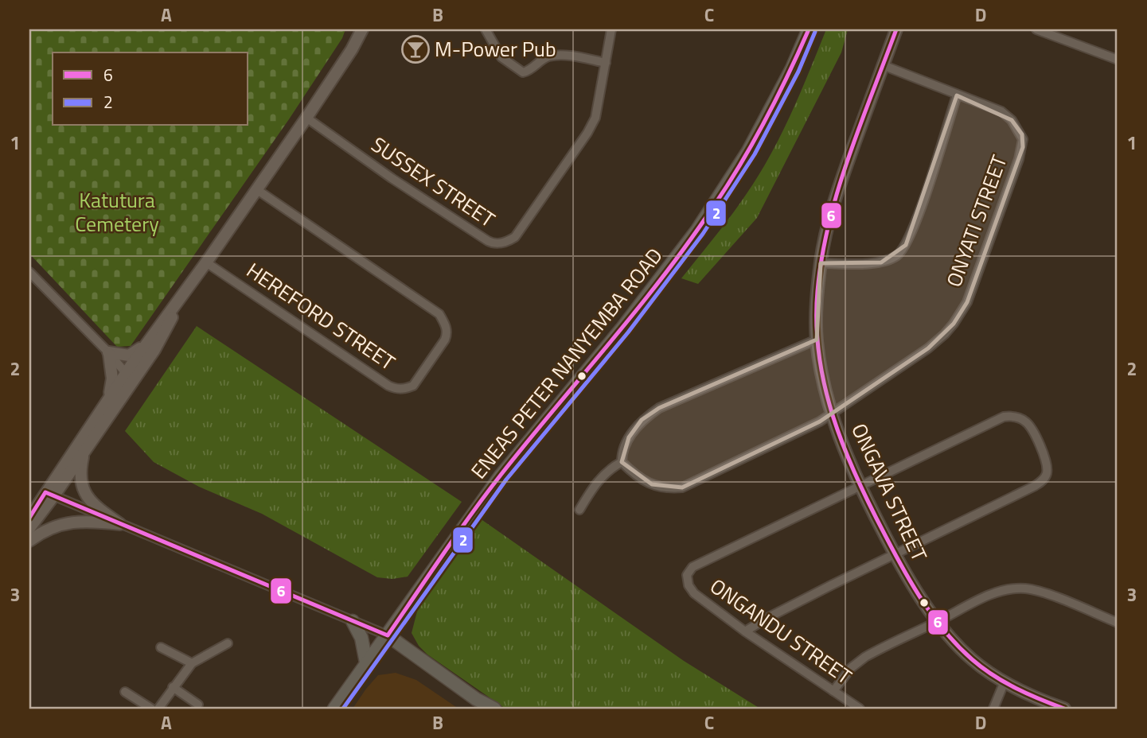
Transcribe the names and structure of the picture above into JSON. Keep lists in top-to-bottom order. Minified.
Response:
{"streets":{"main road":["ENEAS PETER NANYEMBA ROAD"],"street":["SUSSEX STREET","ONYATI STREET","HEREFORD STREET","ONGAVA STREET","ONGANDU STREET"]},"crossings":[["ONYATI STREET","ONGAVA STREET"],["ONGAVA STREET","ONGANDU STREET"]],"parks":["Katutura Cemetery"],"places":{"bar":["M-Power Pub"]},"lines":["transit line 6","transit line 2"],"legend":["6","2"],"grid":{"columns":["A","B","C","D"],"rows":["1","2","3"]}}
